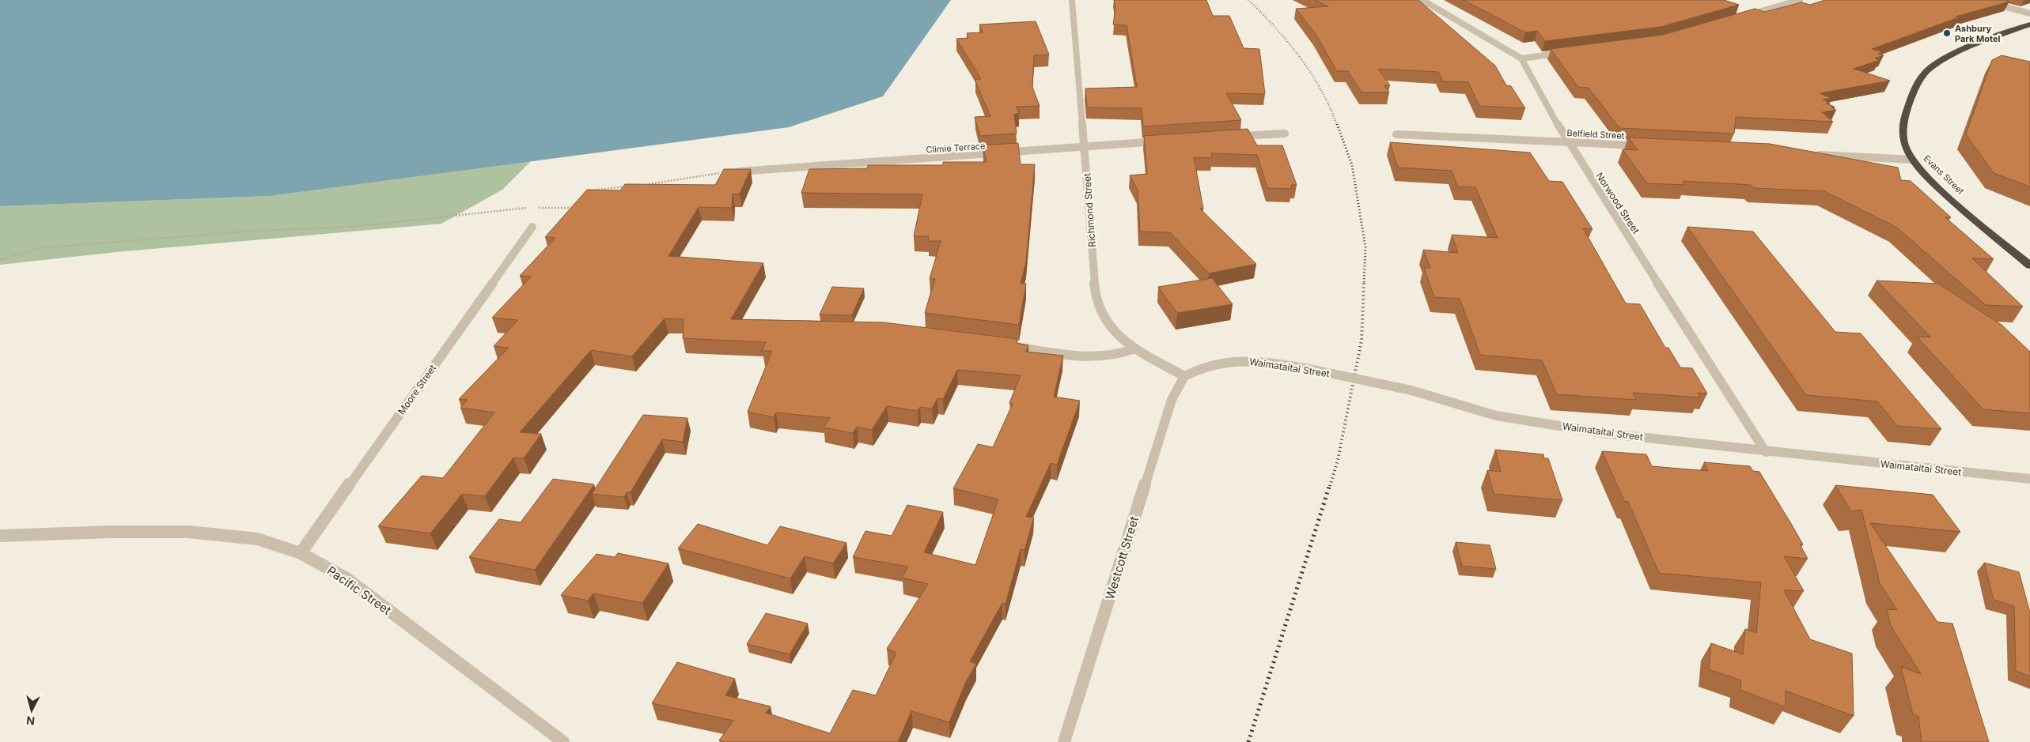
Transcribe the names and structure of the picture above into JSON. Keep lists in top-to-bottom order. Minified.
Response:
{"streets":{"highway":["Evans Street"],"street":["Belfield Street","Climie Terrace","Norwood Street","Richmond Street","Waimataitai Street","Moore Street","Westcott Street","Pacific Street"]},"crossings":[["Belfield Street","Norwood Street"],["Climie Terrace","Richmond Street"],["Norwood Street","Waimataitai Street"],["Richmond Street","Waimataitai Street"],["Richmond Street","Westcott Street"],["Waimataitai Street","Westcott Street"],["Moore Street","Pacific Street"]],"places":["Ashbury Park Motel"],"north":"bottom"}
